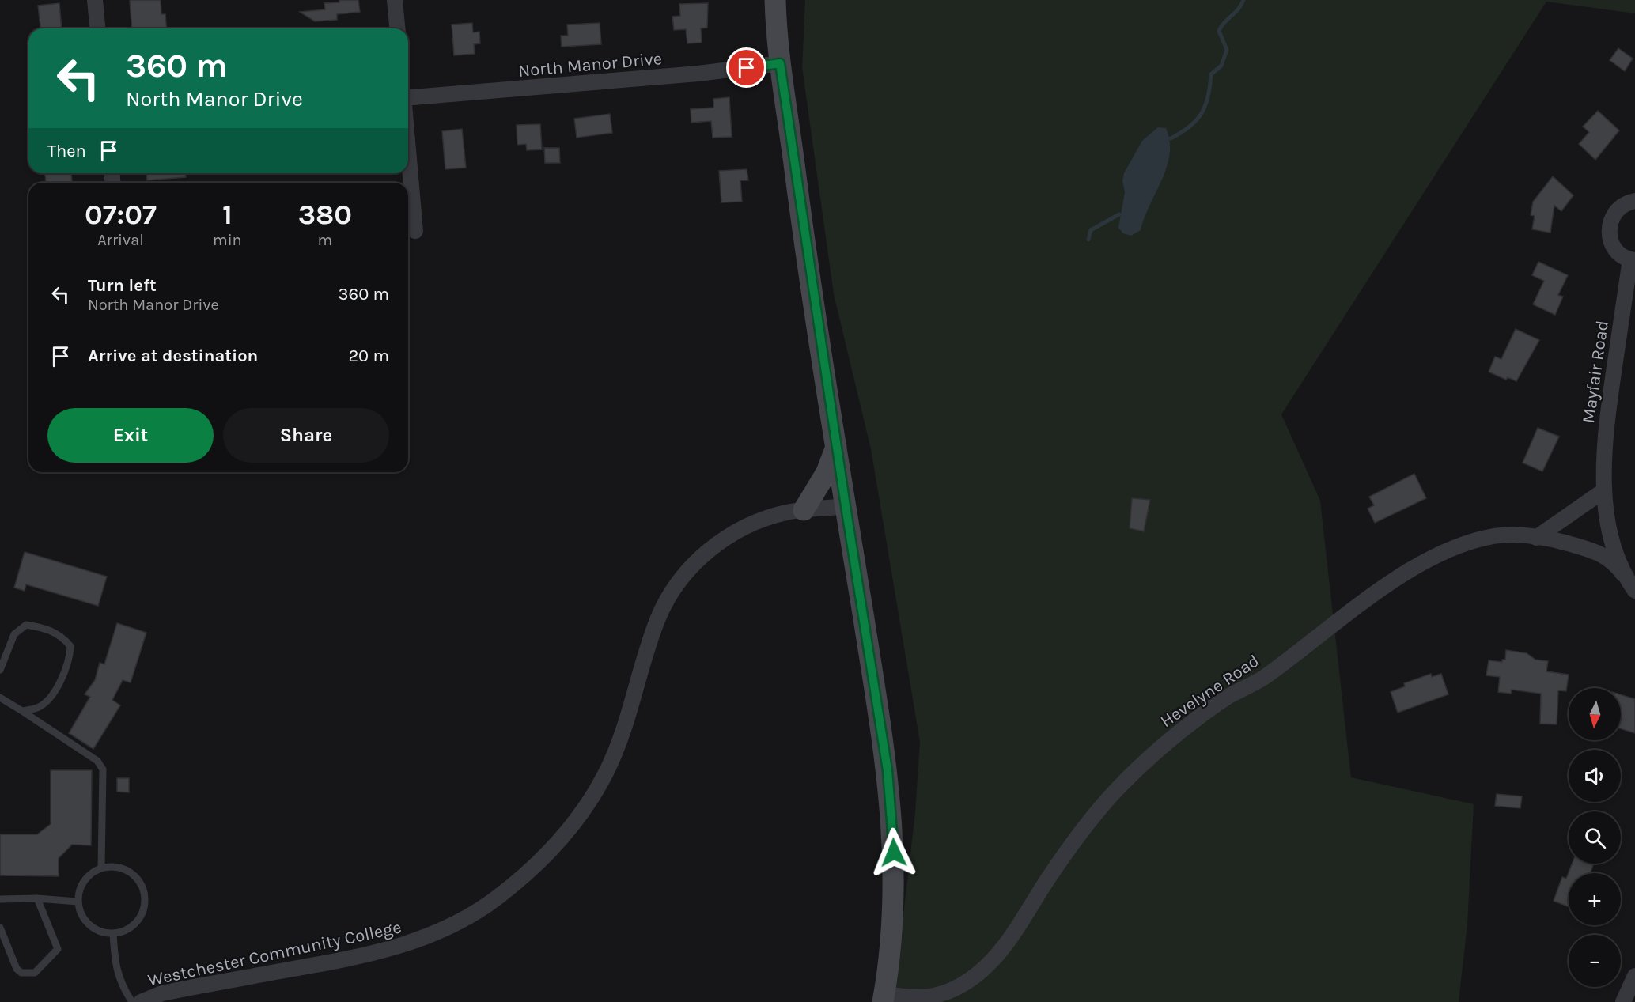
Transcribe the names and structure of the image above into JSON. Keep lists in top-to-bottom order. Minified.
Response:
{"streets":{"street":["North Manor Drive","Mayfair Road","Hevelyne Road","Westchester Community College"]},"crossings":[["Mayfair Road","Hevelyne Road"]],"north":"bottom","page":{"turn":["360 m","North Manor Drive"],"then":"Then","eta":["07:07","Arrival","1","min","380","m"],"list":[{"name":"Turn left","note":"North Manor Drive","value":"360 m"},{"name":"Arrive at destination","value":"20 m"}],"buttons":["Exit","Share"],"map_buttons":["+","−"]}}
